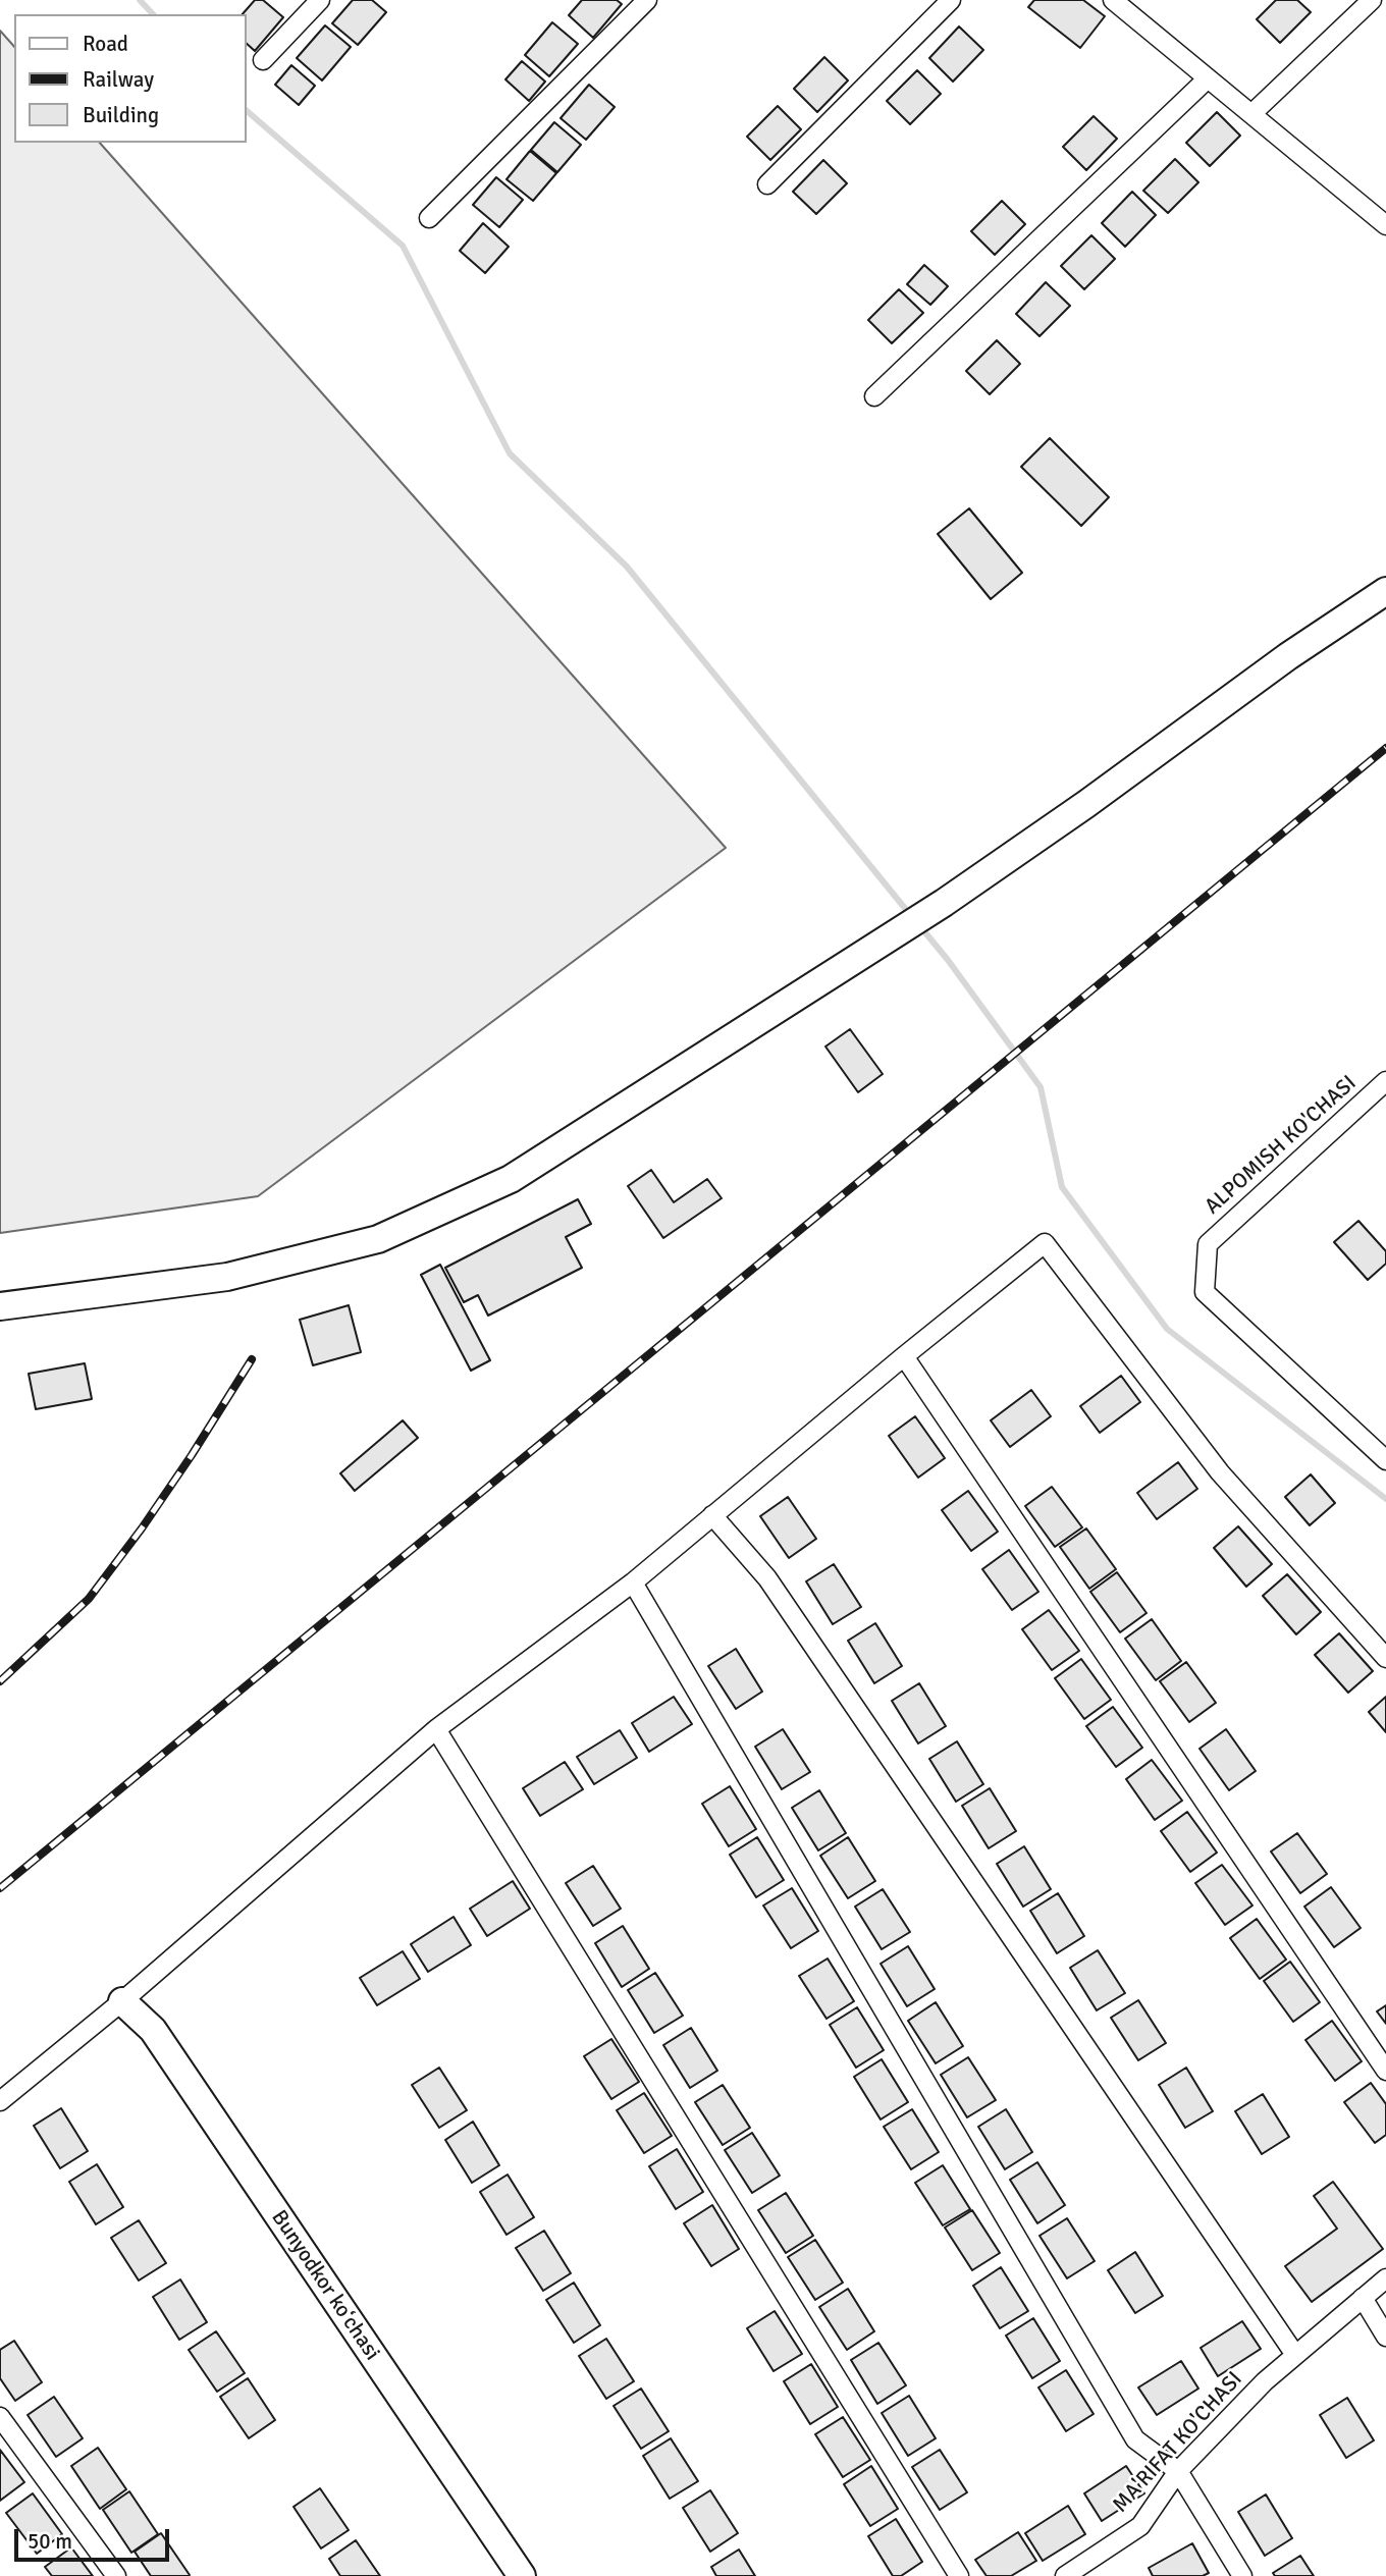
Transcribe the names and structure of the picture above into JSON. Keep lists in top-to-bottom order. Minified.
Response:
{"streets":{"main road":["Bunyodkor koʻchasi"],"street":["ALPOMISH KO'CHASI","MA'RIFAT KO'CHASI"]},"legend":["Road","Railway","Building"],"scale_bar":"50 m"}
